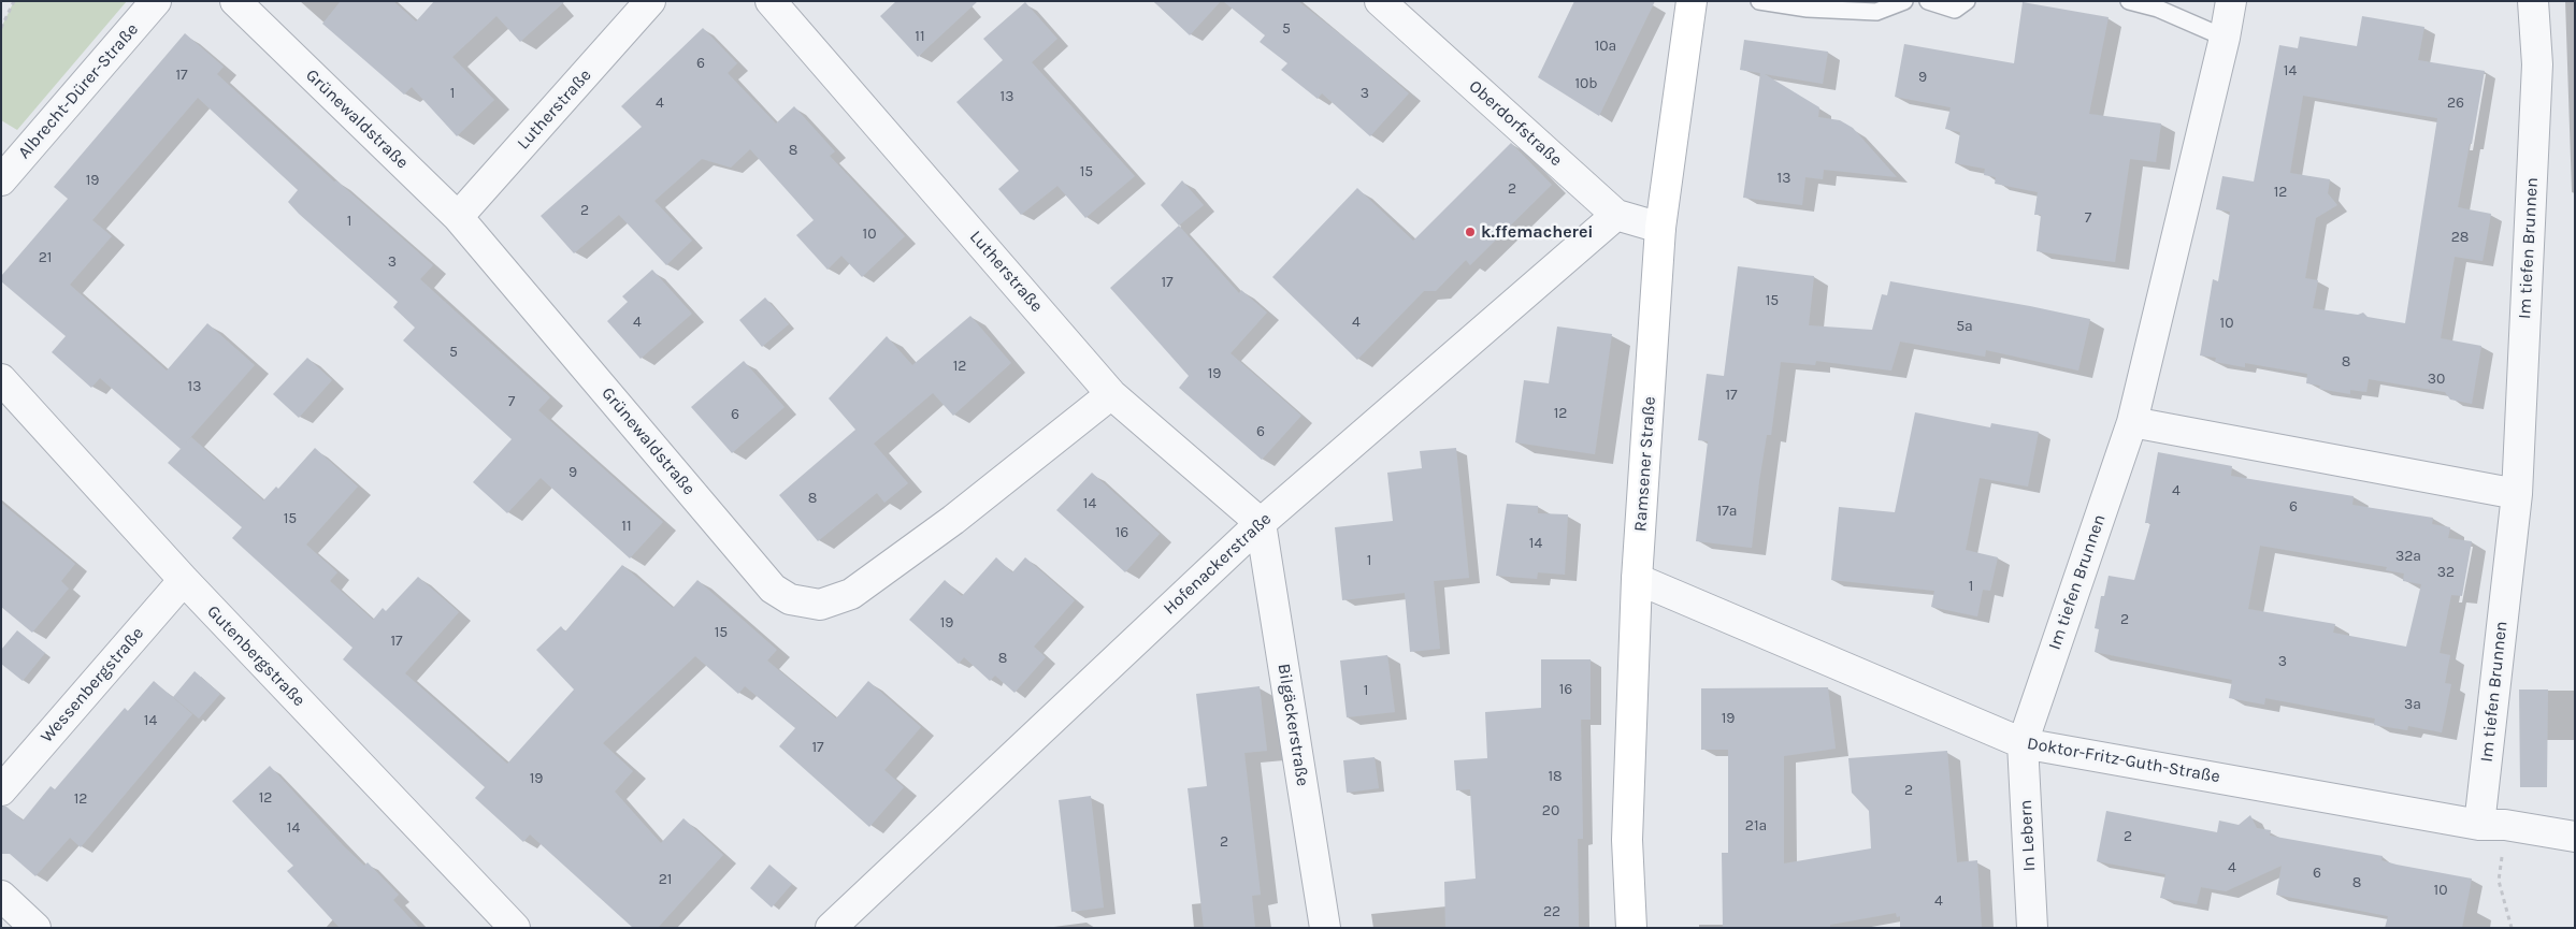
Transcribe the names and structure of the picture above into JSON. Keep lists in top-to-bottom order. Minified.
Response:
{"streets":{"main road":["Ramsener Straße"],"street":["Albrecht-Dürer-Straße","Lutherstraße","Grünewaldstraße","Oberdorfstraße","Im tiefen Brunnen","Hofenackerstraße","Gutenbergstraße","Wessenbergstraße","Bilgäckerstraße","Doktor-Fritz-Guth-Straße","In Lebern"]},"crossings":[["Lutherstraße","Grünewaldstraße"],["Lutherstraße","Hofenackerstraße"],["Lutherstraße","Bilgäckerstraße"],["Oberdorfstraße","Ramsener Straße"],["Oberdorfstraße","Hofenackerstraße"],["Im tiefen Brunnen","Doktor-Fritz-Guth-Straße"],["Im tiefen Brunnen","In Lebern"],["Ramsener Straße","Doktor-Fritz-Guth-Straße"],["Hofenackerstraße","Bilgäckerstraße"],["Gutenbergstraße","Wessenbergstraße"],["Doktor-Fritz-Guth-Straße","In Lebern"]],"places":["k.ffemacherei"],"house_numbers":["5","11","10a","6","14","17","9","10b","1","3","13","4","26","8","15","13","19","2","12","2","7","1","10","28","21","3","17","15","4","4","10","5a","5","8","12","19","30","13","17","7","12","6","6","9","4","8","14","6","17a","15","11","16","14","32a","1","32","1","2","19","15","17","8","3","16","1","3a","19","14","17","18","19","2","12","12","20","21a","14","2","2","4","6","21","8","10","4","22"]}
